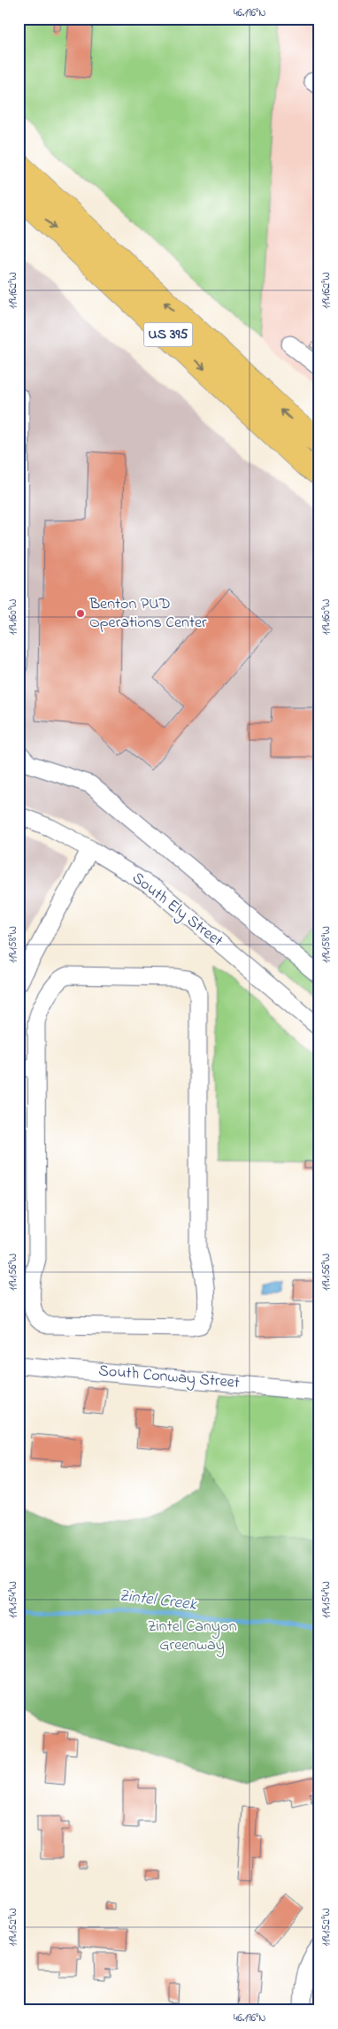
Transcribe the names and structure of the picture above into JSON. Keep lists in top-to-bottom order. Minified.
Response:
{"streets":{"highway":["US 395"],"street":["South Ely Street","South Conway Street"]},"water":["Zintel Creek"],"parks":["Zintel Canyon Greenway"],"places":["Benton PUD Operations Center"],"coordinates":["46.196°N","119.162°W","119.160°W","119.158°W","119.156°W","119.154°W","119.152°W"]}
